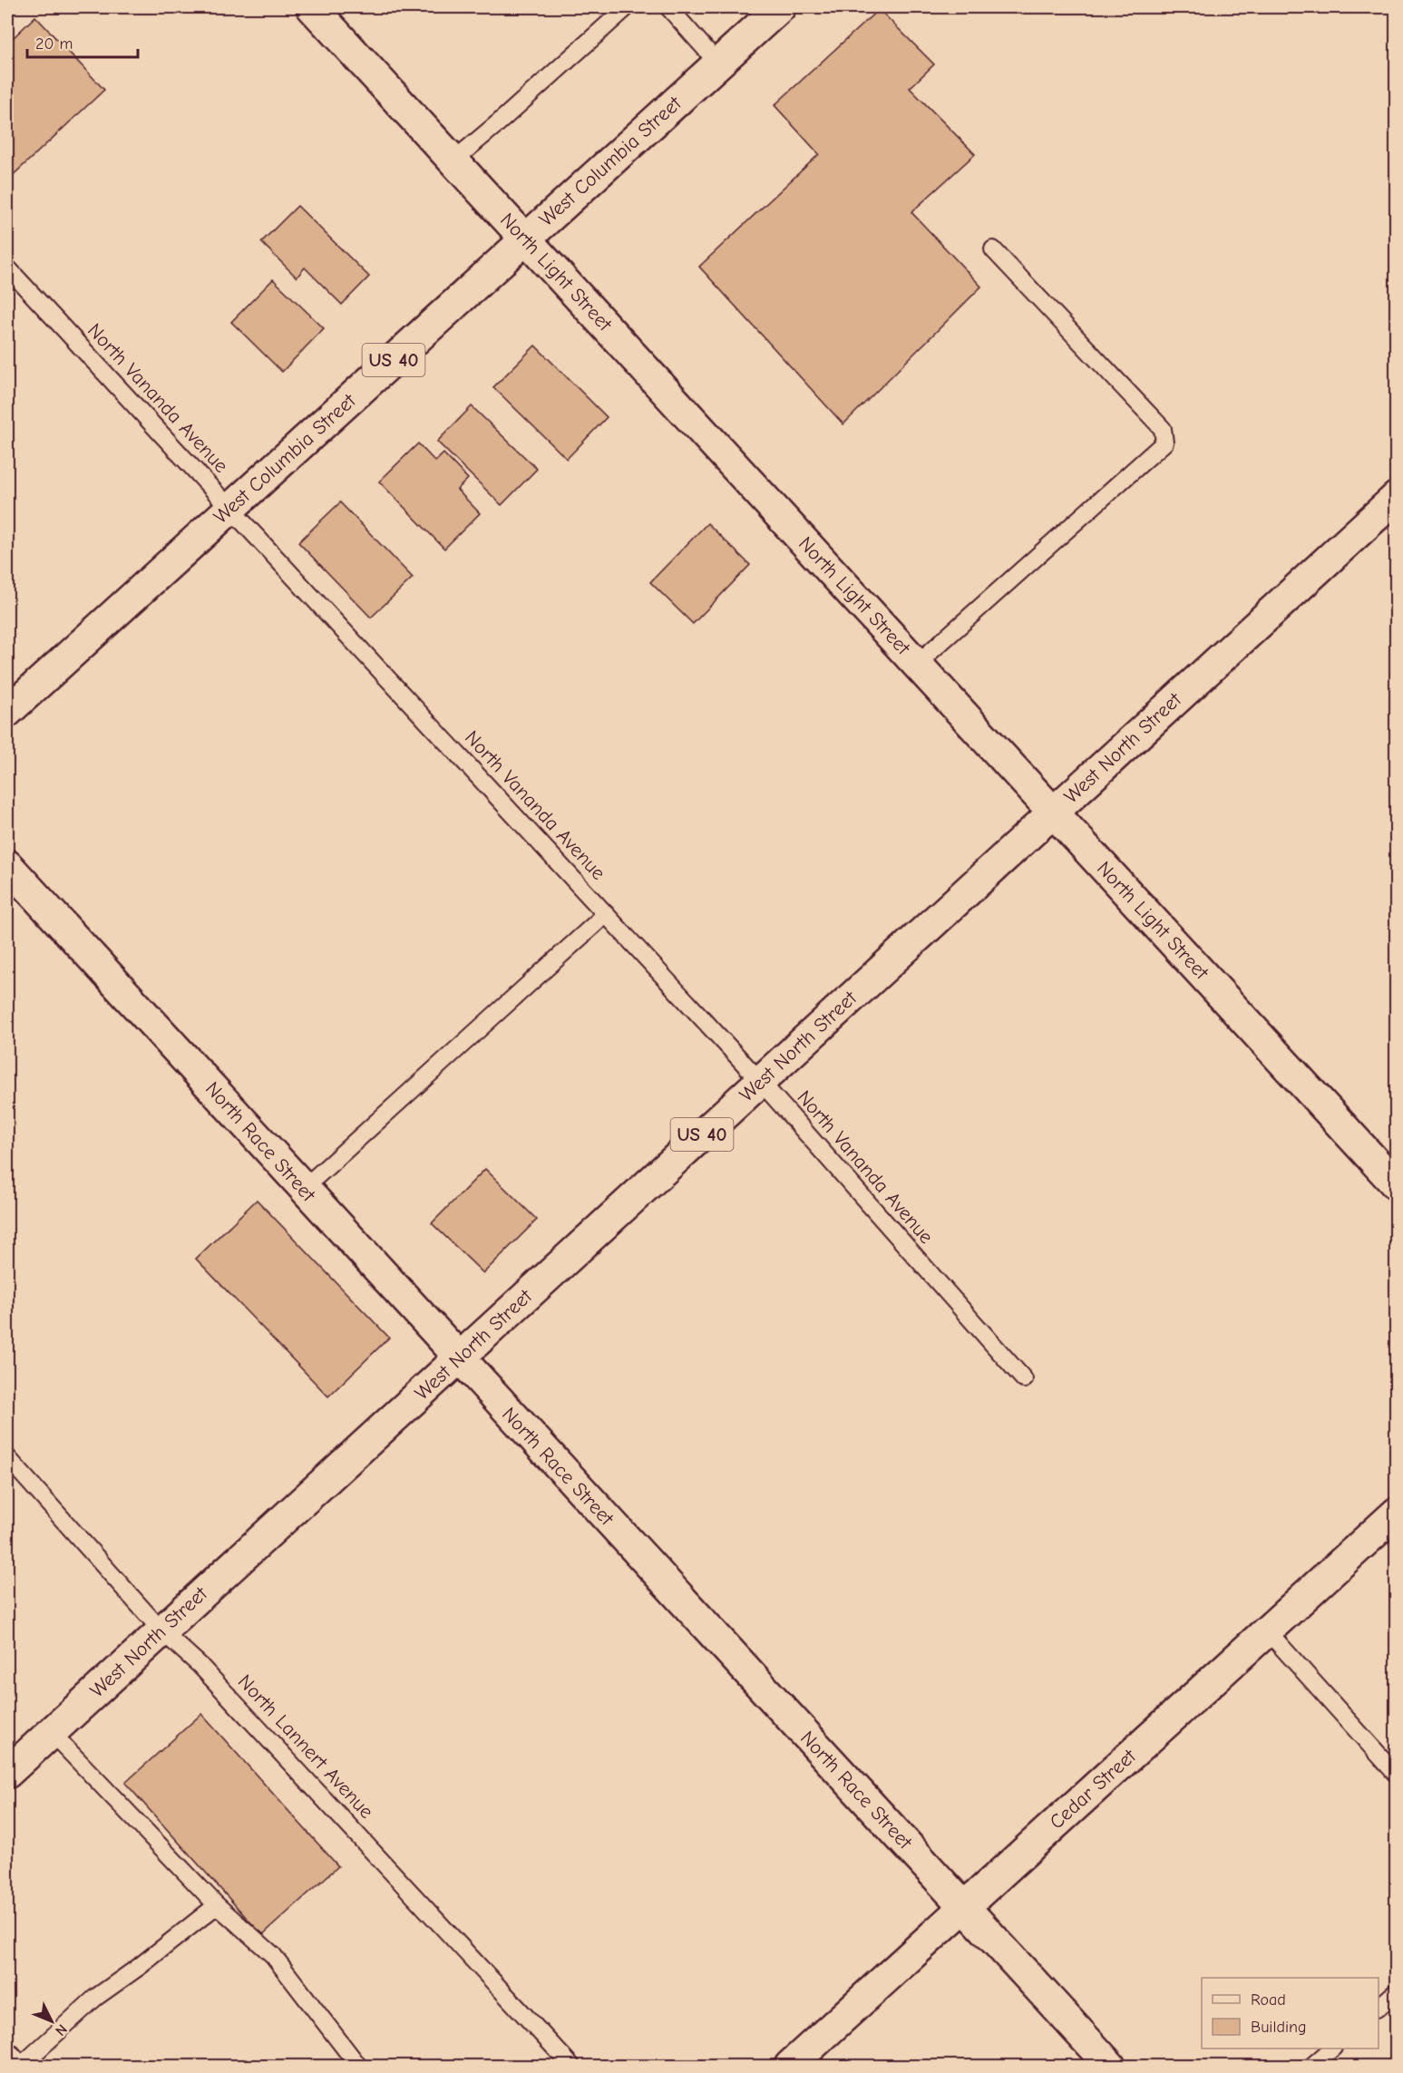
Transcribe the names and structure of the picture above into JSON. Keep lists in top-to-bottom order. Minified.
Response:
{"streets":{"street":["West Columbia Street","North Light Street","US 40","West North Street","North Race Street","Cedar Street"],"lane":["North Vananda Avenue","North Lannert Avenue"]},"crossings":[["West Columbia Street","North Light Street"],["West Columbia Street","North Vananda Avenue"],["North Light Street","West North Street"],["North Vananda Avenue","West North Street"],["West North Street","North Race Street"],["West North Street","North Lannert Avenue"],["North Race Street","Cedar Street"]],"legend":["Road","Building"],"scale_bar":"20 m","north":"bottom right"}
